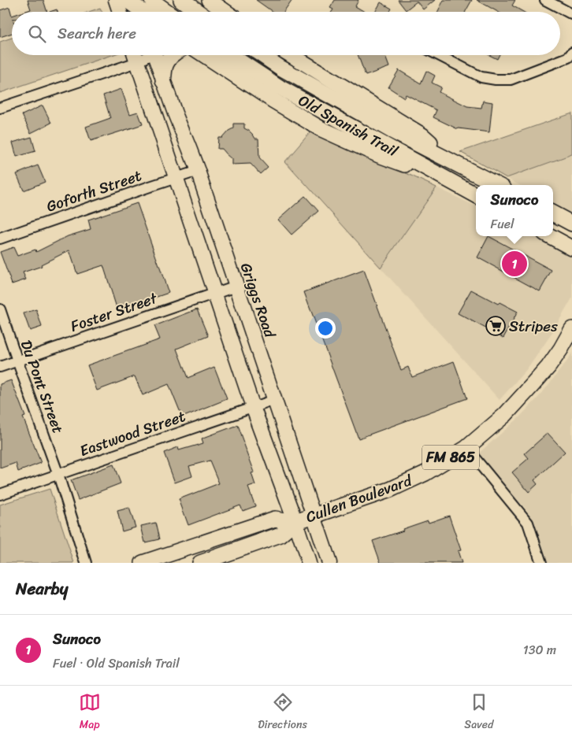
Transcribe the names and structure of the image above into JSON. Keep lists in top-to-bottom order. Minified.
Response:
{"streets":{"main road":["Old Spanish Trail","Griggs Road","FM 865","Cullen Boulevard"],"street":["Goforth Street","Foster Street","Du Pont Street","Eastwood Street"]},"crossings":[["Goforth Street","Griggs Road"],["Griggs Road","Foster Street"],["Griggs Road","Eastwood Street"],["Griggs Road","Cullen Boulevard"],["Foster Street","Du Pont Street"],["Du Pont Street","Eastwood Street"]],"places":{"supermarket":["Stripes"]},"page":{"search":"Search here","popup":["Sunoco","Fuel"],"pins":"1","heading":"Nearby","list":[{"mark":"1","name":"Sunoco","note":"Fuel · Old Spanish Trail","value":"130 m"}],"nav":["Map","Directions","Saved"]}}
